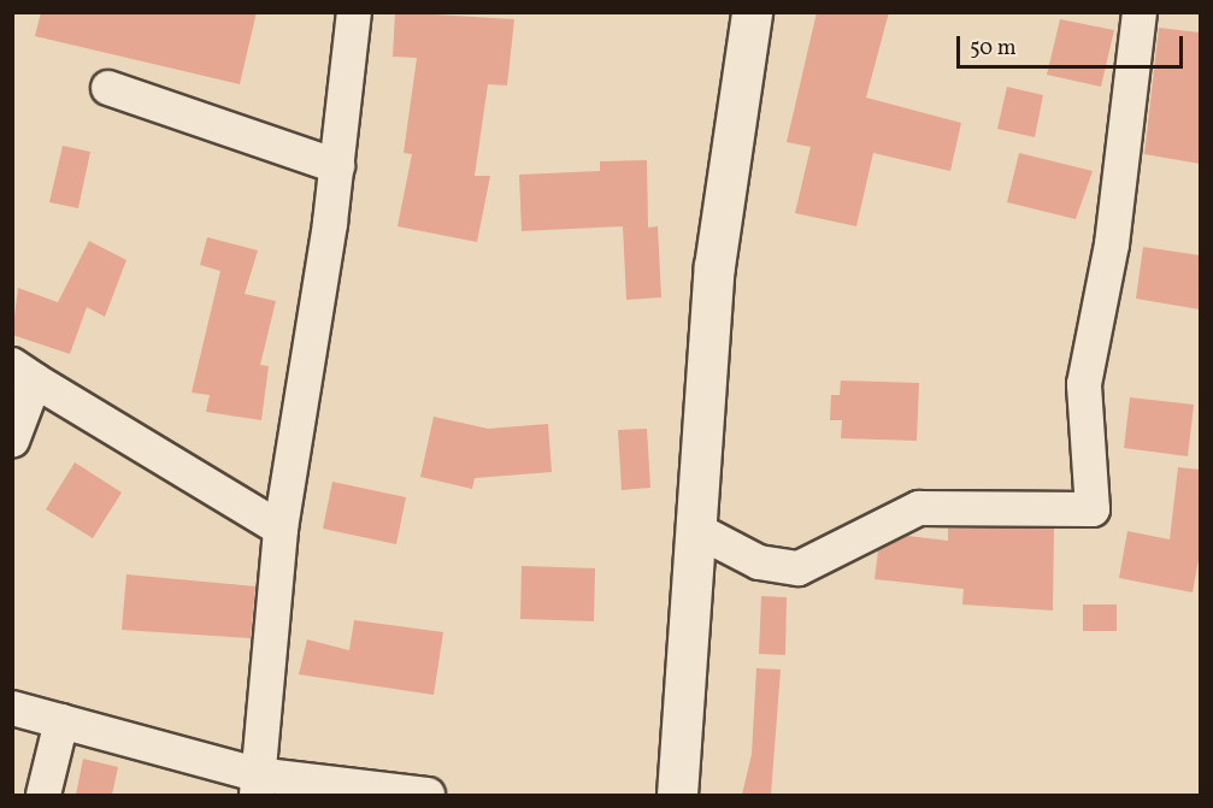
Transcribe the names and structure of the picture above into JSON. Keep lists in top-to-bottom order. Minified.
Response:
{"scale_bar":"50 m"}
